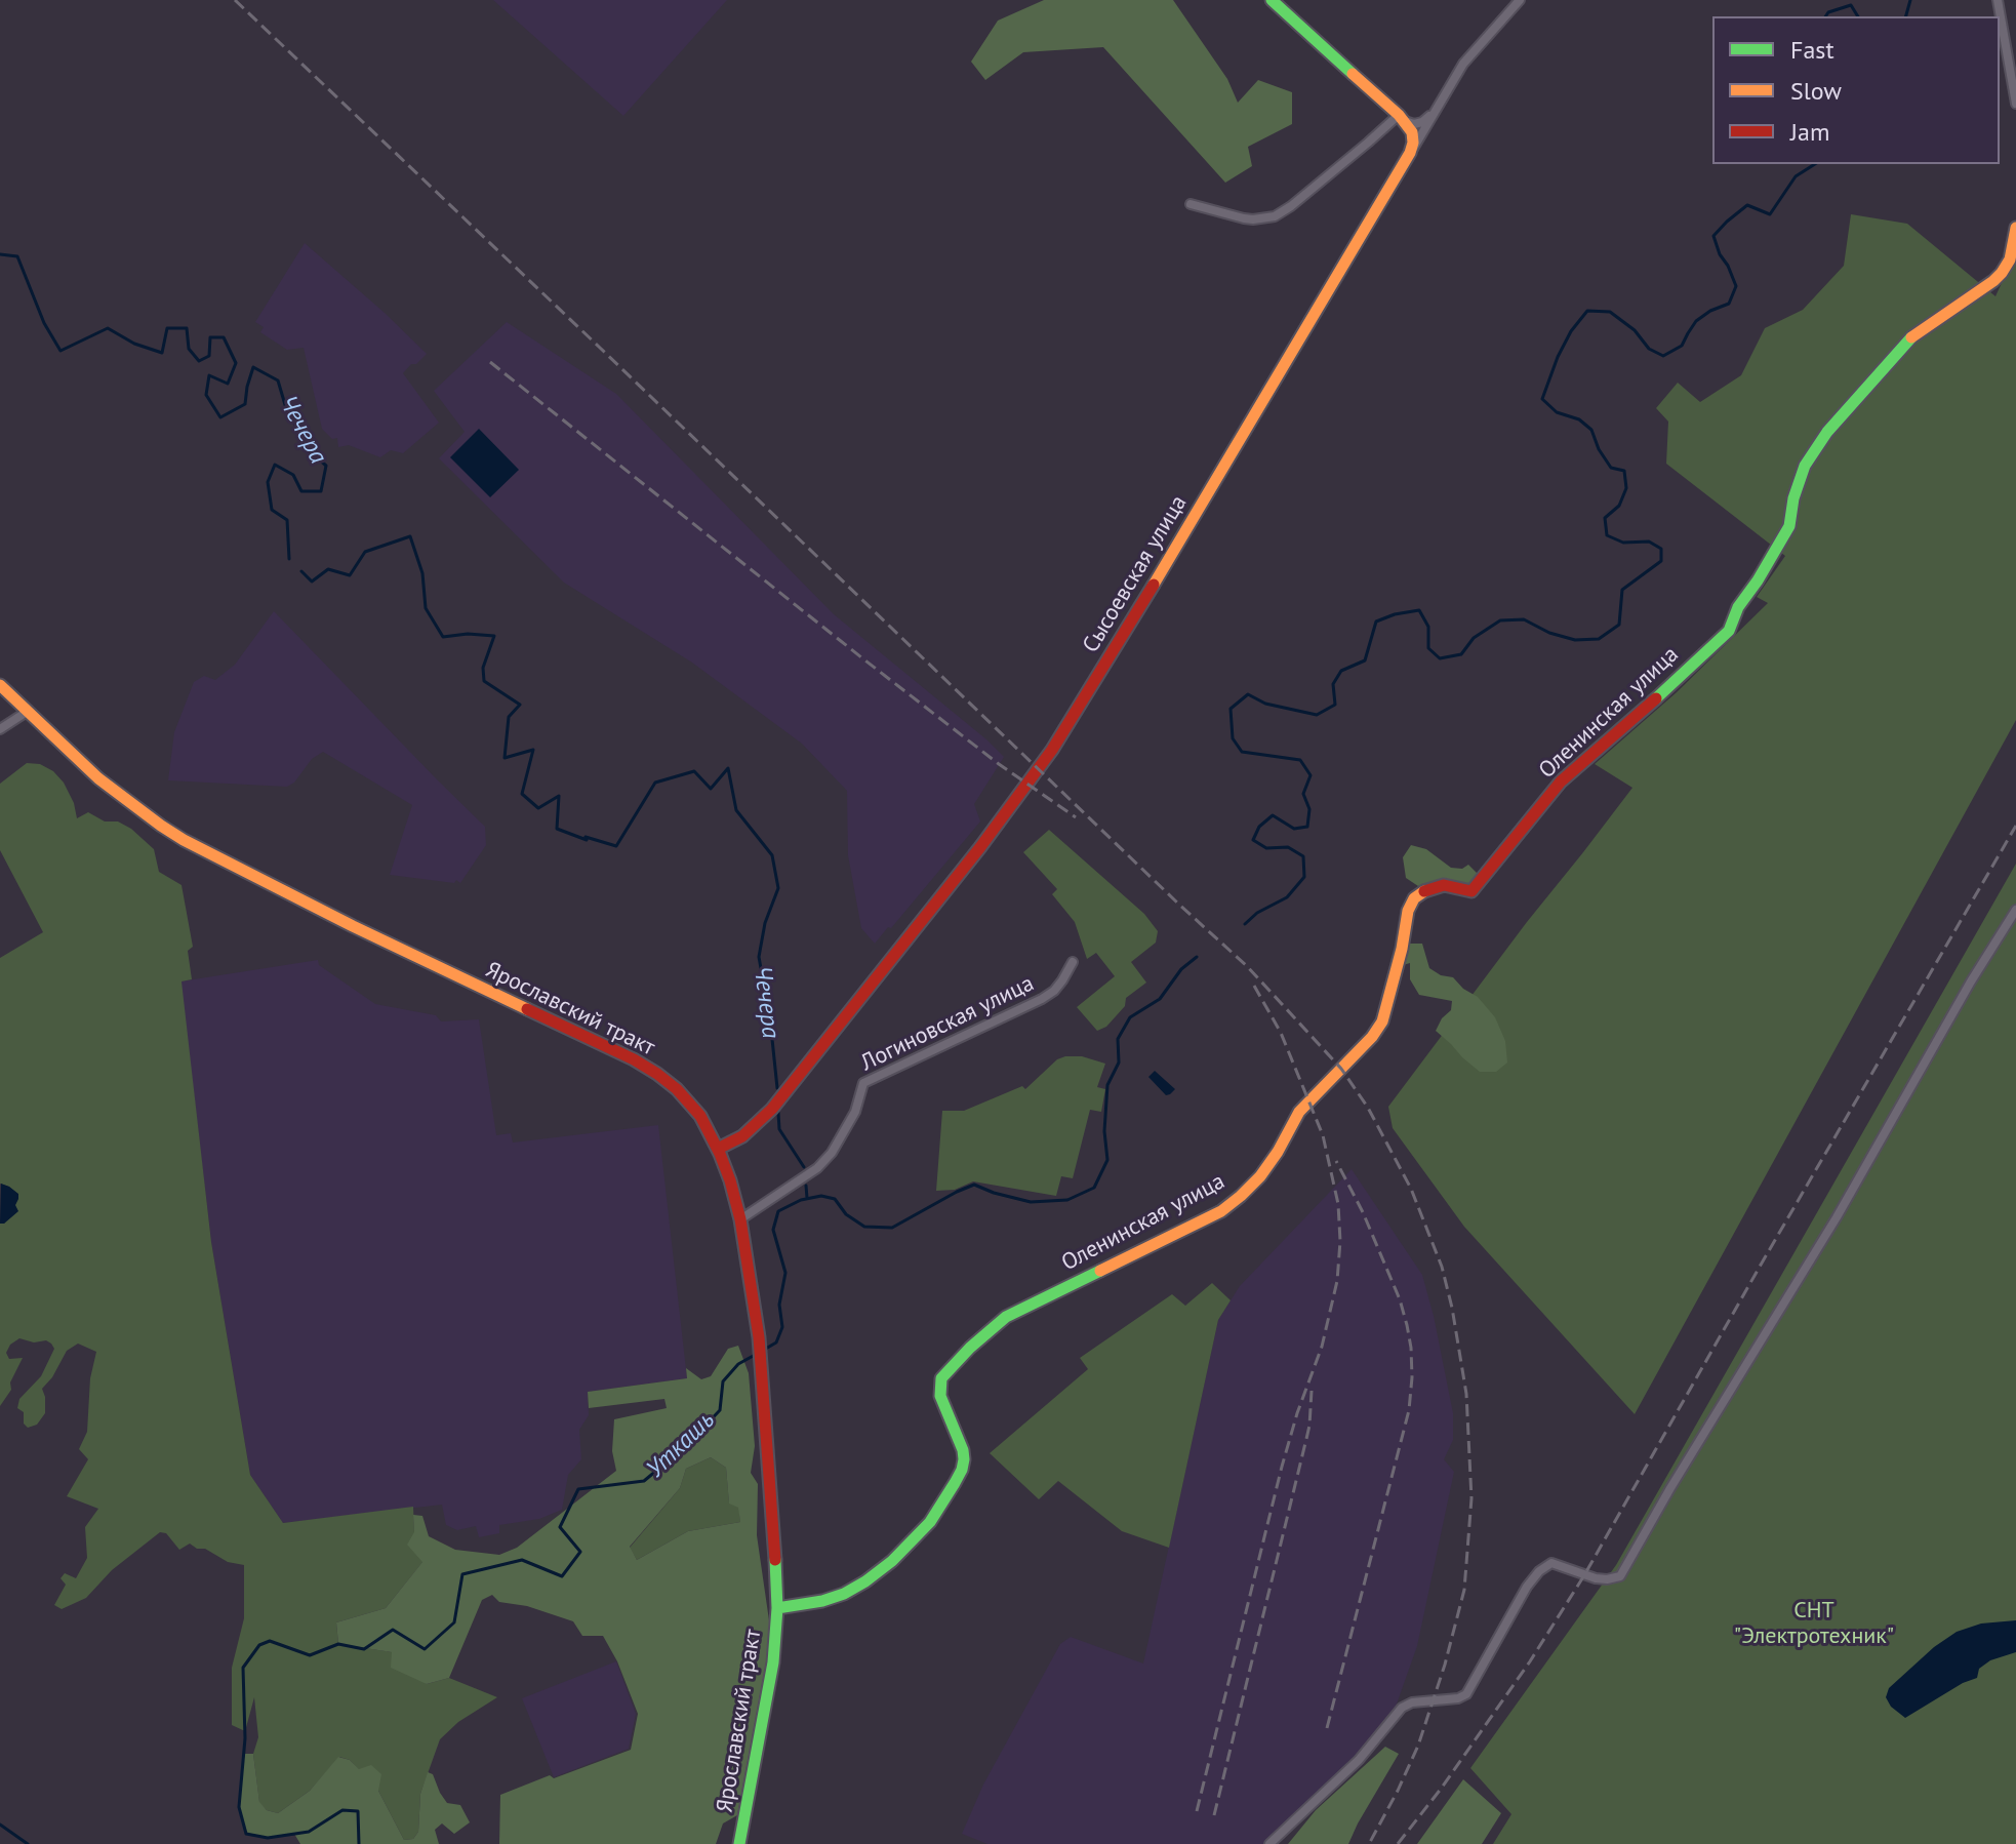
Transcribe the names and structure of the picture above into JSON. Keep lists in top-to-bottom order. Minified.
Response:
{"streets":{"street":["Сысоевская улица","Оленинская улица","Ярославский тракт","Логиновская улица"]},"crossings":[["Сысоевская улица","Ярославский тракт"],["Оленинская улица","Ярославский тракт"],["Ярославский тракт","Логиновская улица"]],"water":["Чечера","Уткашь"],"parks":["СНТ \"Электротехник\""],"legend":["Fast","Slow","Jam"]}
